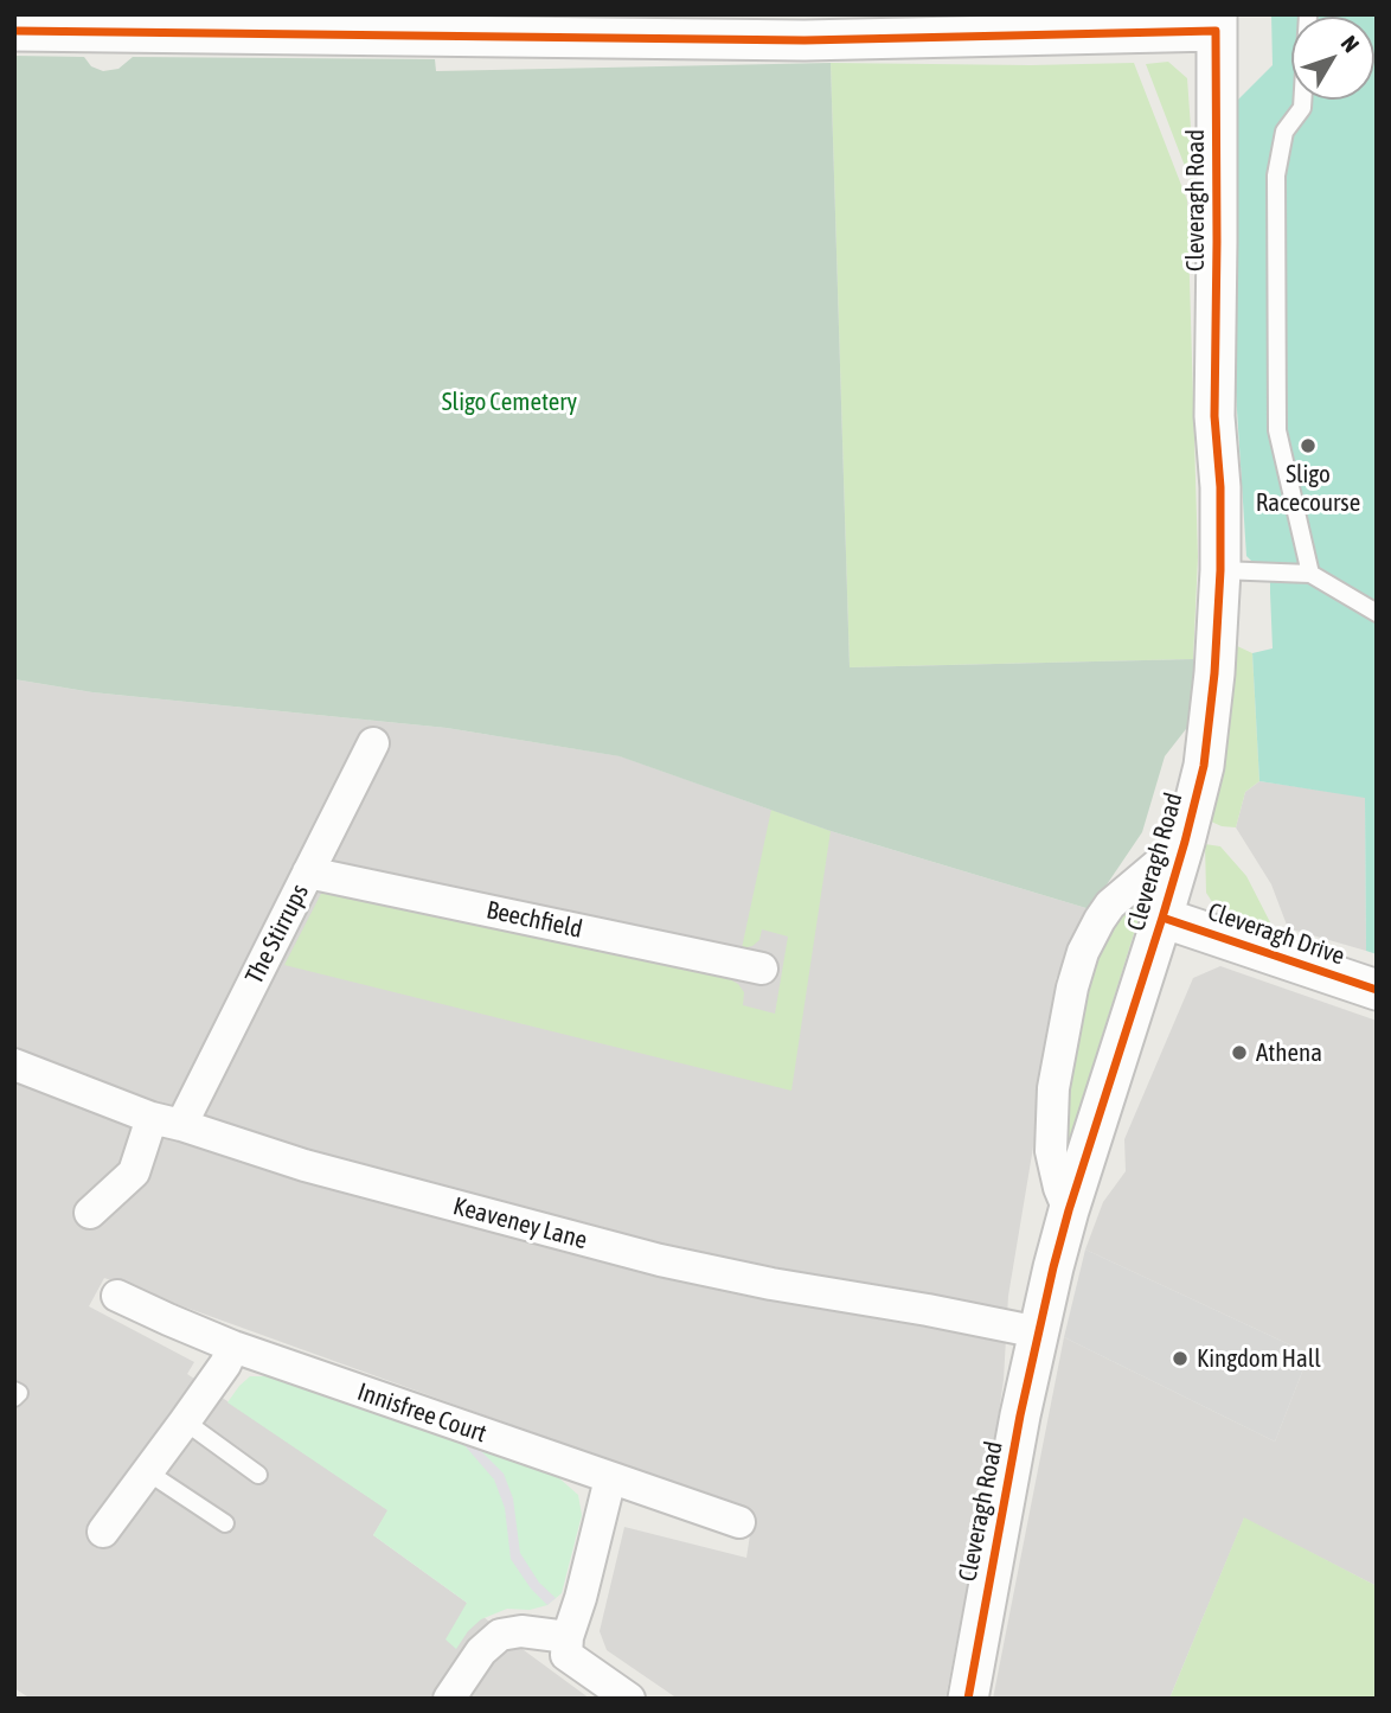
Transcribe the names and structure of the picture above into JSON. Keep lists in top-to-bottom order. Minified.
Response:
{"streets":{"street":["Cleveragh Road","Beechfield","The Stirrups","Cleveragh Drive","Keaveney Lane","Innisfree Court"]},"crossings":[["Cleveragh Road","Cleveragh Drive"],["Cleveragh Road","Keaveney Lane"],["Beechfield","The Stirrups"],["The Stirrups","Keaveney Lane"]],"parks":["Sligo Cemetery"],"places":["Sligo Racecourse","Athena","Kingdom Hall"],"north":"top right"}
